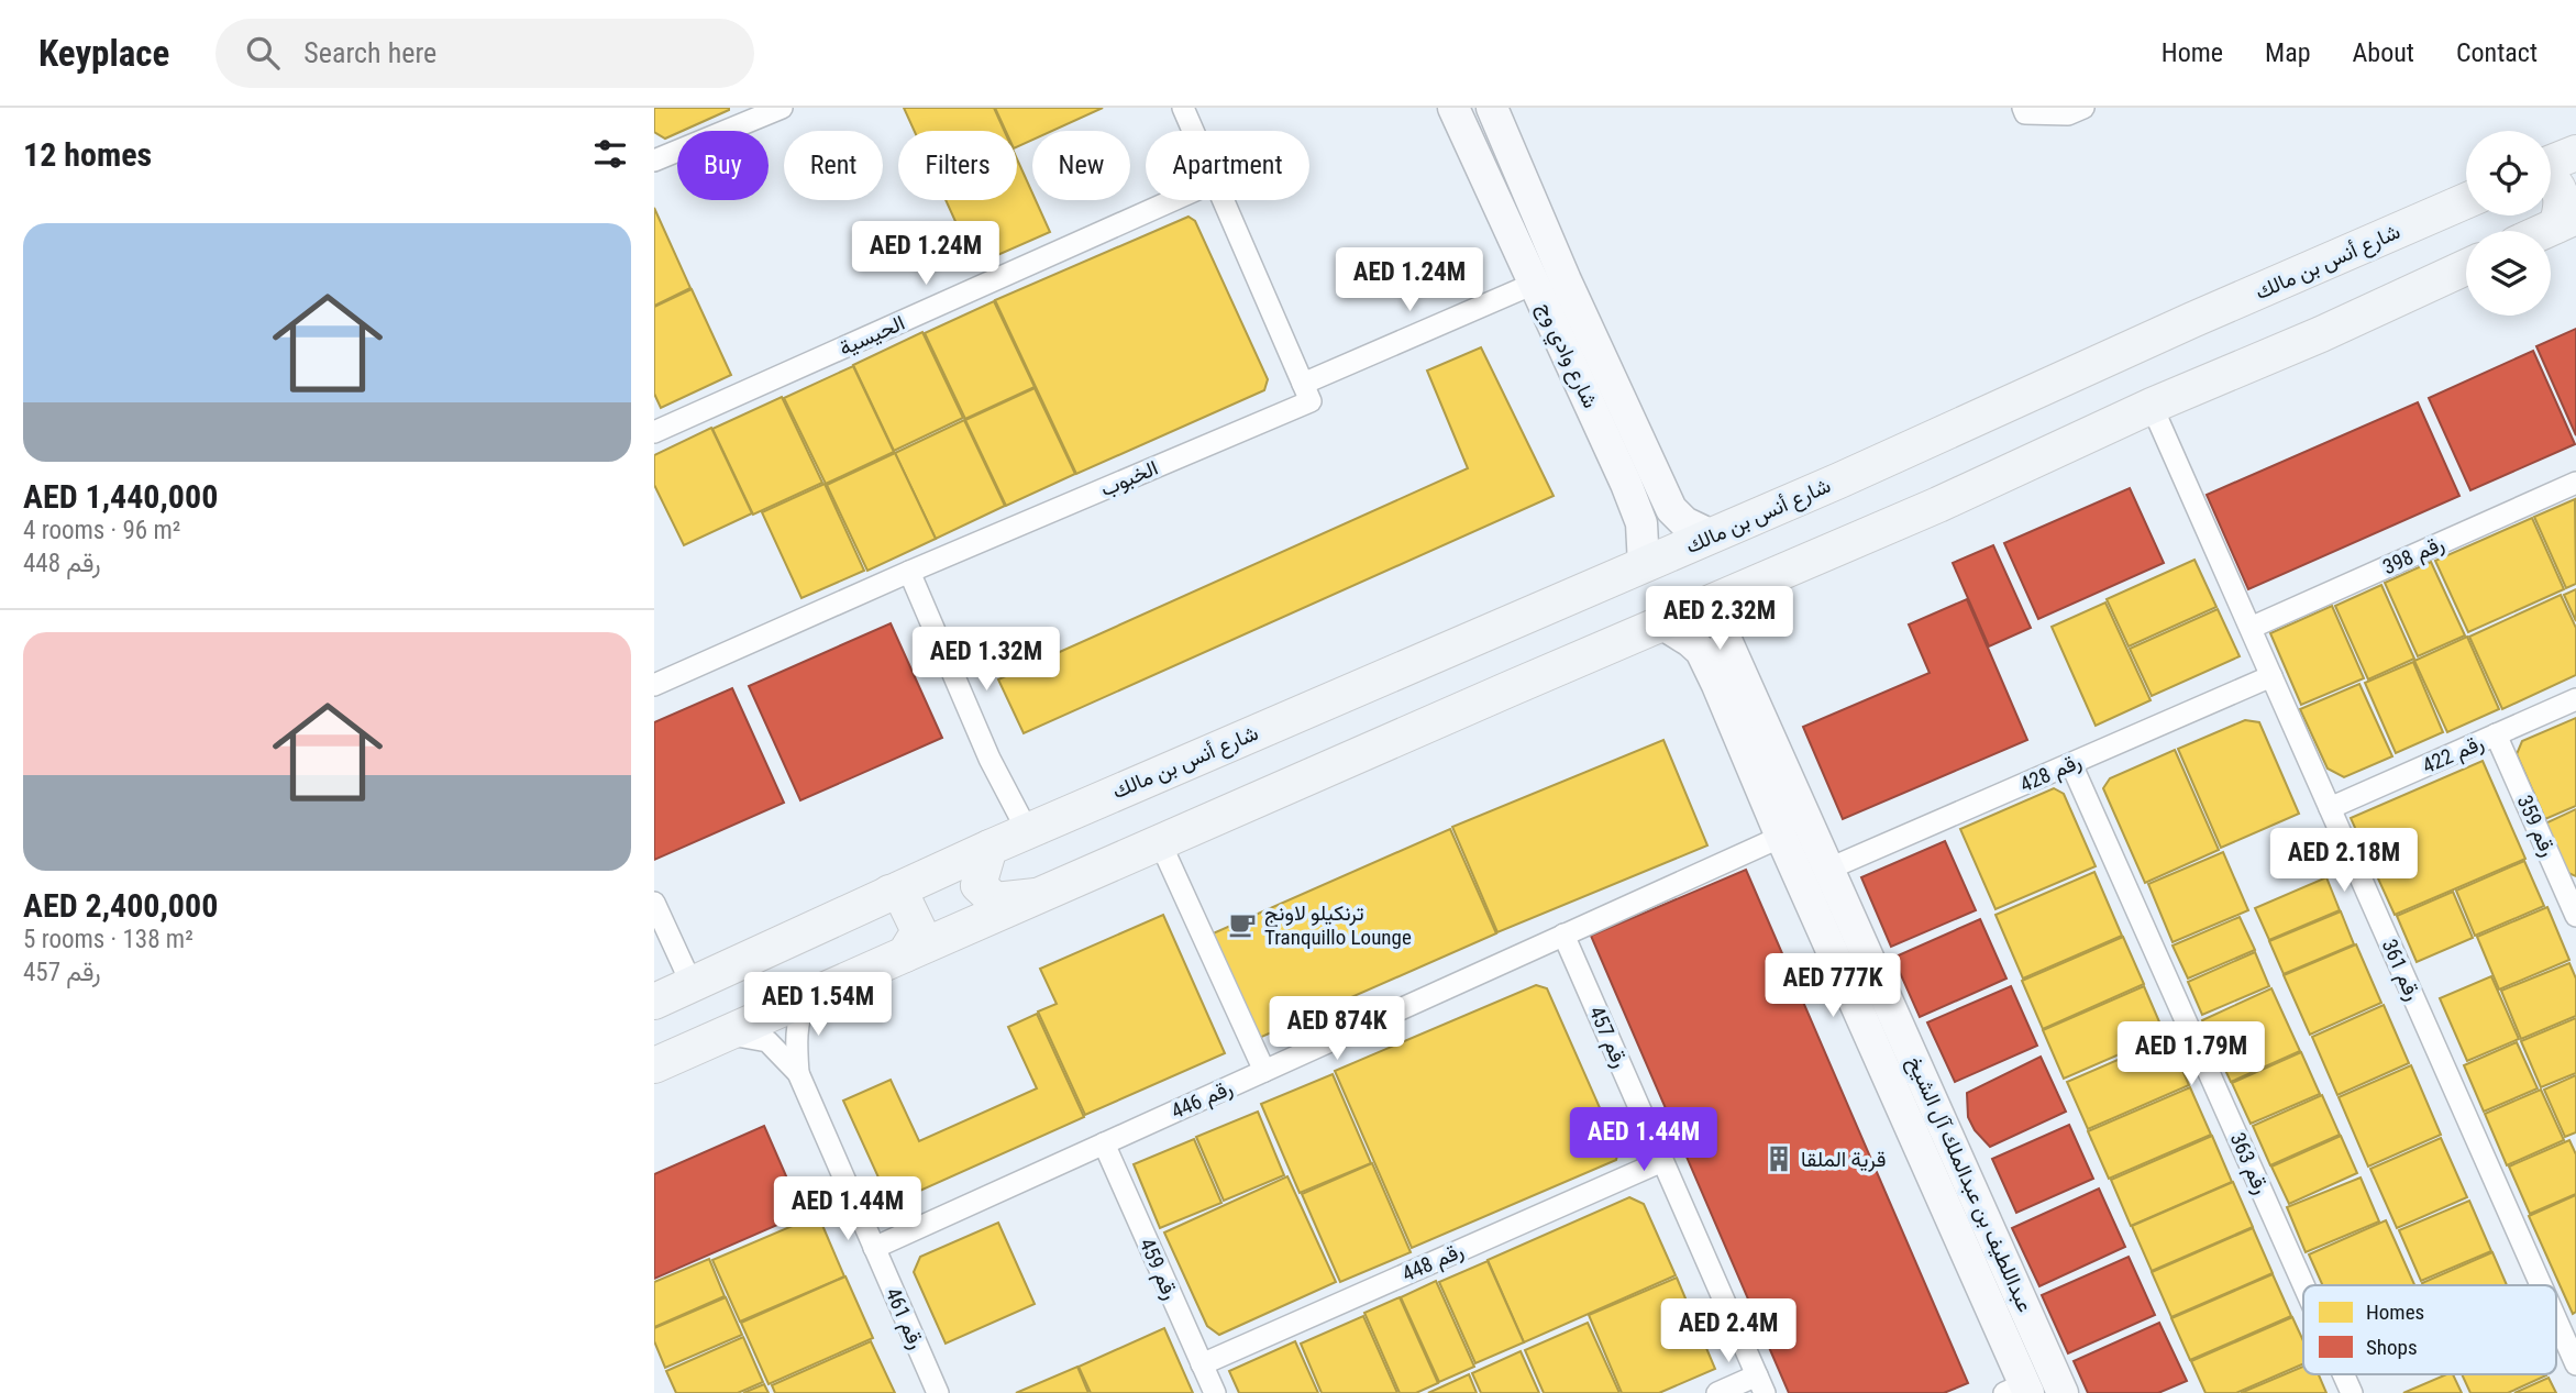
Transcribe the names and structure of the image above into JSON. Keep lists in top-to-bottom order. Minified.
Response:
{"streets":{"main road":["شارع أنس بن مالك"],"street":["الحيسية","شارع وادي وج","الخبوب","رقم 398","رقم 422","رقم 428","رقم 359","رقم 361","رقم 457","رقم 446","رقم 363","عبداللطيف بن عبدالملك آل الشيخ","رقم 448","رقم 459","رقم 461"]},"crossings":[["شارع أنس بن مالك","شارع وادي وج"],["رقم 398","رقم 361"],["رقم 422","رقم 359"],["رقم 422","رقم 361"],["رقم 428","رقم 361"],["رقم 428","رقم 363"],["رقم 428","عبداللطيف بن عبدالملك آل الشيخ"],["رقم 457","رقم 446"],["رقم 457","رقم 448"],["رقم 446","عبداللطيف بن عبدالملك آل الشيخ"],["رقم 446","رقم 459"],["رقم 446","رقم 461"],["رقم 448","رقم 459"]],"places":{"cafe":["ترنكيلو لاونج Tranquillo Lounge"],"building":["قرية الملقا"]},"legend":["Homes","Shops"],"page":{"header":"Keyplace","search":"Search here","nav":["Home","Map","About","Contact"],"heading":"12 homes","chip":["Buy","Rent","Filters","New","Apartment"],"list":[{"name":"AED 1,440,000","note":"4 rooms · 96 m² · رقم 448"},{"name":"AED 2,400,000","note":"5 rooms · 138 m² · رقم 457"}],"price":["AED 1.24M","AED 1.24M","AED 2.32M","AED 1.32M","AED 2.18M","AED 777K","AED 1.54M","AED 874K","AED 1.79M","AED 1.44M","AED 1.44M","AED 2.4M"]}}
